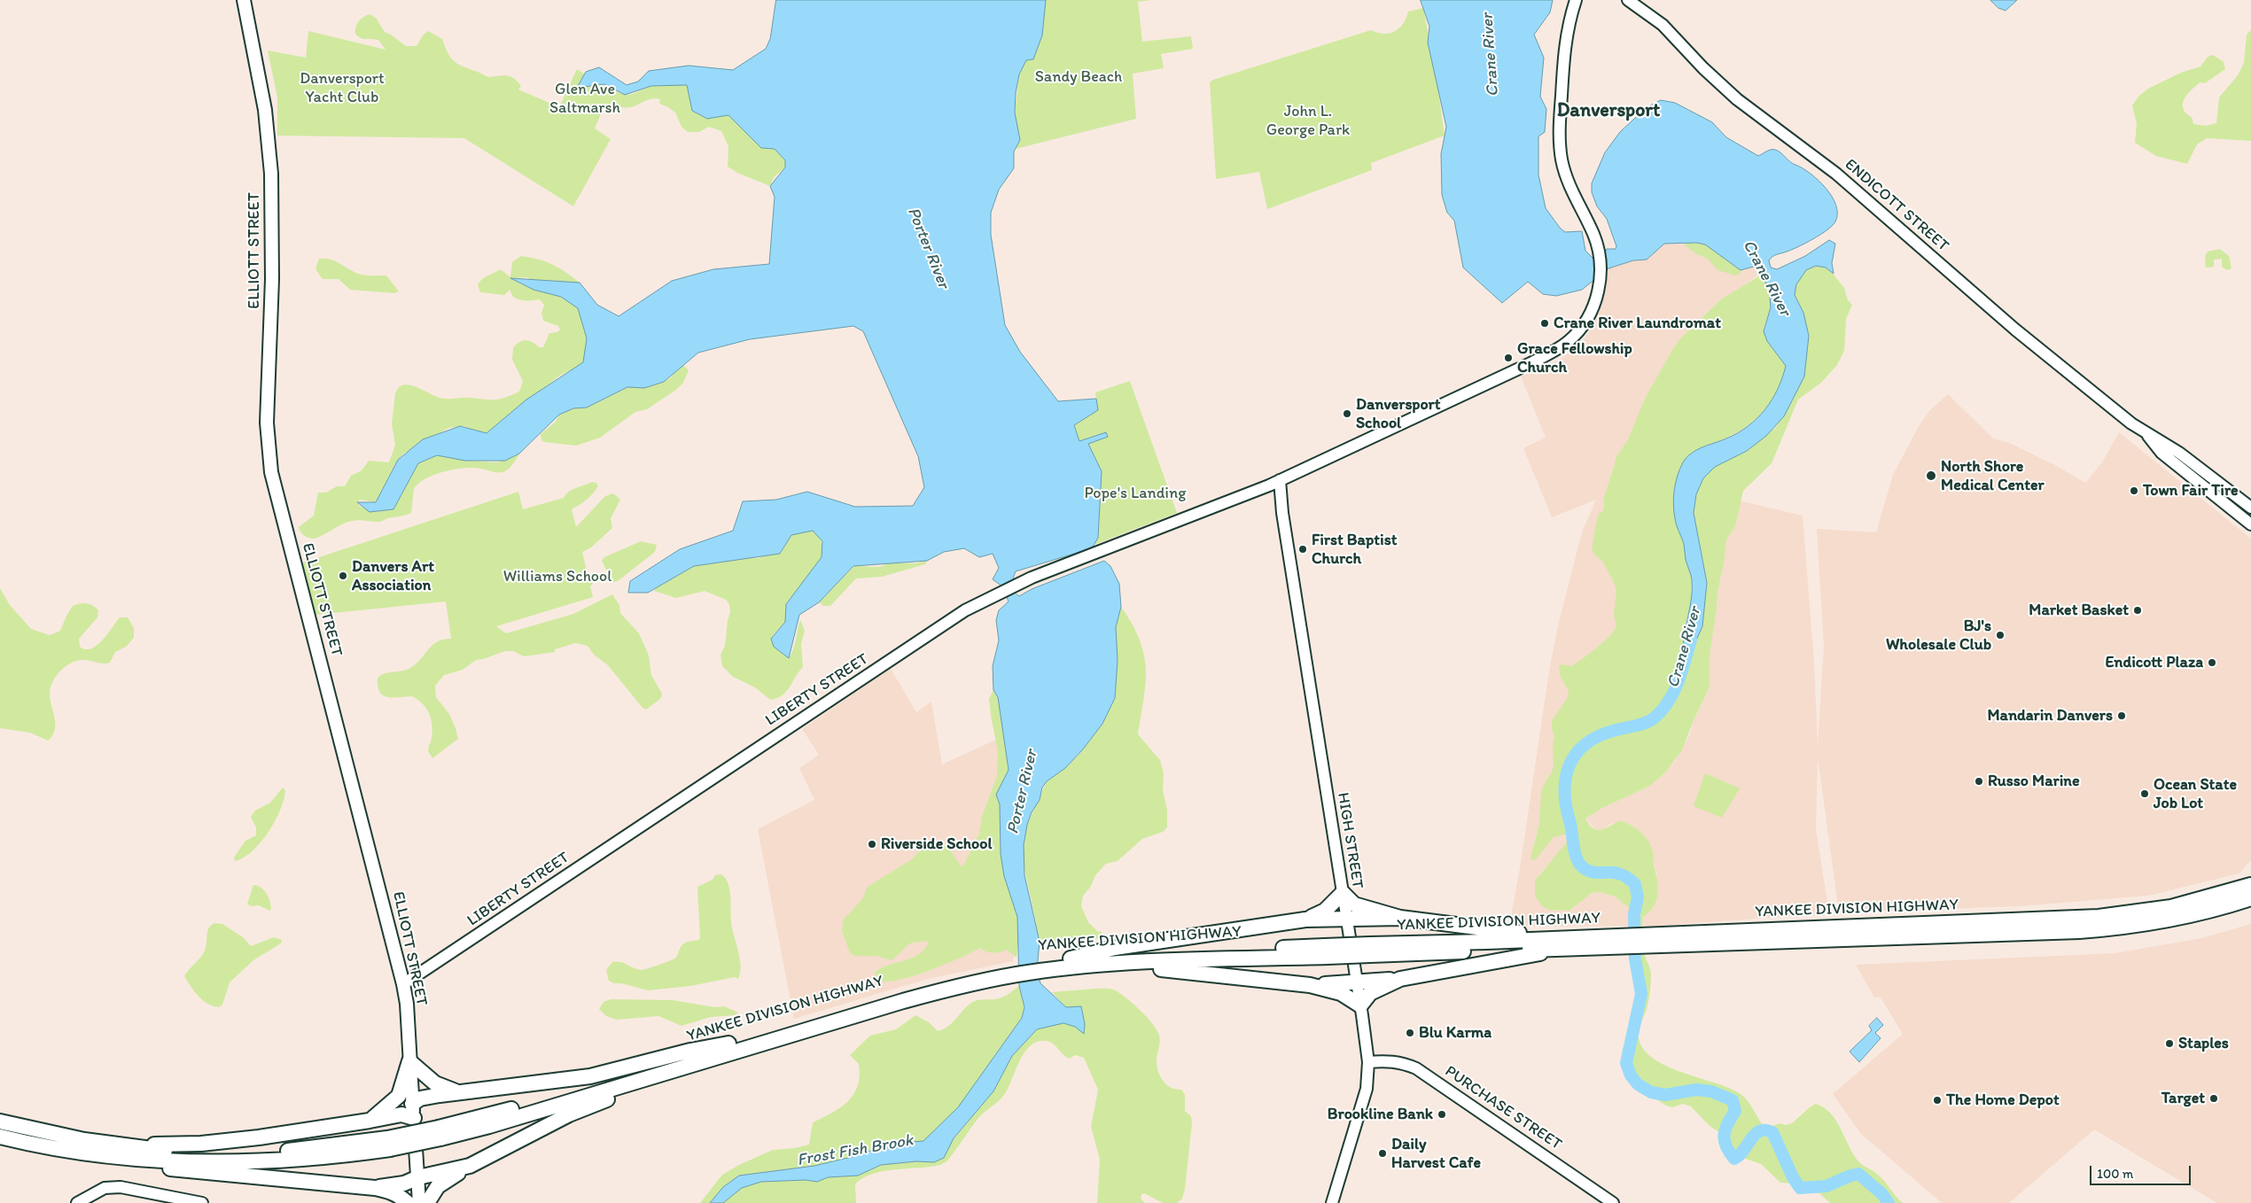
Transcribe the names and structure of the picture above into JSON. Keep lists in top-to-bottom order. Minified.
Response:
{"streets":{"highway":["YANKEE DIVISION HIGHWAY"],"main road":["ENDICOTT STREET","ELLIOTT STREET","LIBERTY STREET","HIGH STREET","PURCHASE STREET"]},"crossings":[["ELLIOTT STREET","LIBERTY STREET"],["LIBERTY STREET","HIGH STREET"],["HIGH STREET","PURCHASE STREET"]],"districts":["Danversport"],"water":["Crane River","Porter River","Frost Fish Brook"],"parks":["Sandy Beach","Danversport Yacht Club","Glen Ave Saltmarsh","John L. George Park","Pope's Landing","Williams School"],"places":["Crane River Laundromat","Grace Fellowship Church","Danversport School","North Shore Medical Center","Town Fair Tire","First Baptist Church","Danvers Art Association","Market Basket","BJ's Wholesale Club","Endicott Plaza","Mandarin Danvers","Russo Marine","Ocean State Job Lot","Riverside School","Blu Karma","Staples","Target","The Home Depot","Brookline Bank","Daily Harvest Cafe"],"scale_bar":"100 m"}
